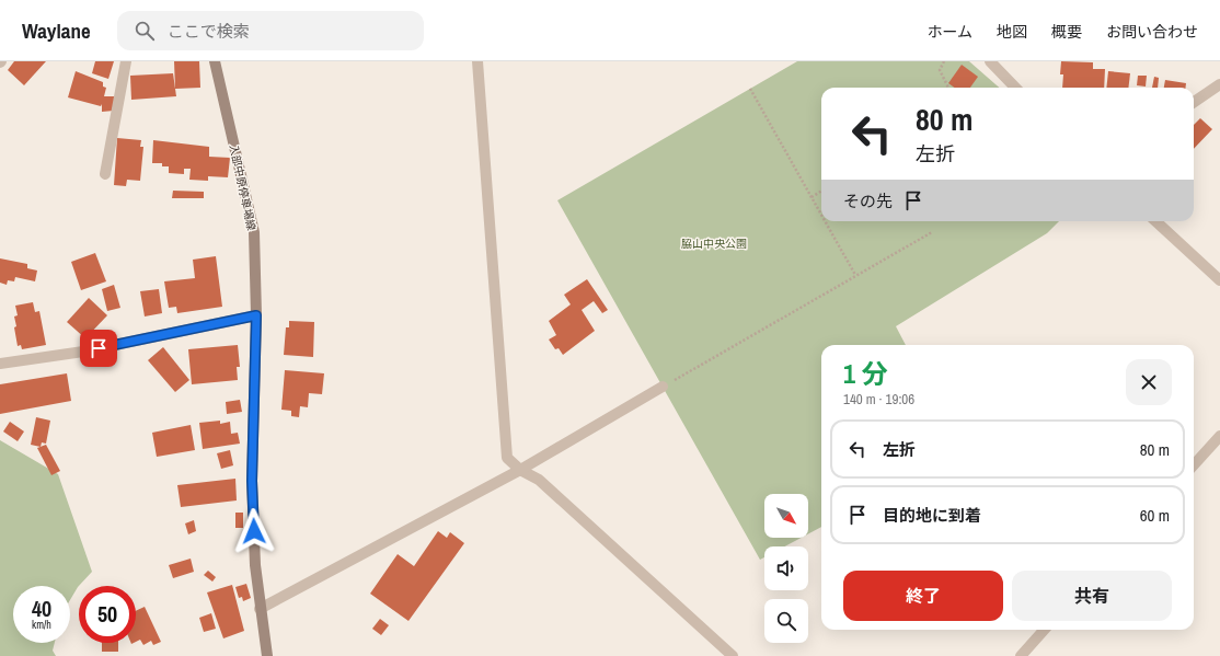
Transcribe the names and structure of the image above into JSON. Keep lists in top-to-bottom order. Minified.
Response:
{"streets":{"main road":["入部中原停車場線"]},"parks":["脇山中央公園"],"north":"bottom right","page":{"header":"Waylane","search":"ここで検索","nav":["ホーム","地図","概要","お問い合わせ"],"turn":["80 m","左折"],"then":"その先","heading":["1 分","140 m · 19:06"],"list":[{"name":"左折","value":"80 m"},{"name":"目的地に到着","value":"60 m"}],"buttons":["終了","共有"],"speed":"40 km/h","limit":"50"}}
